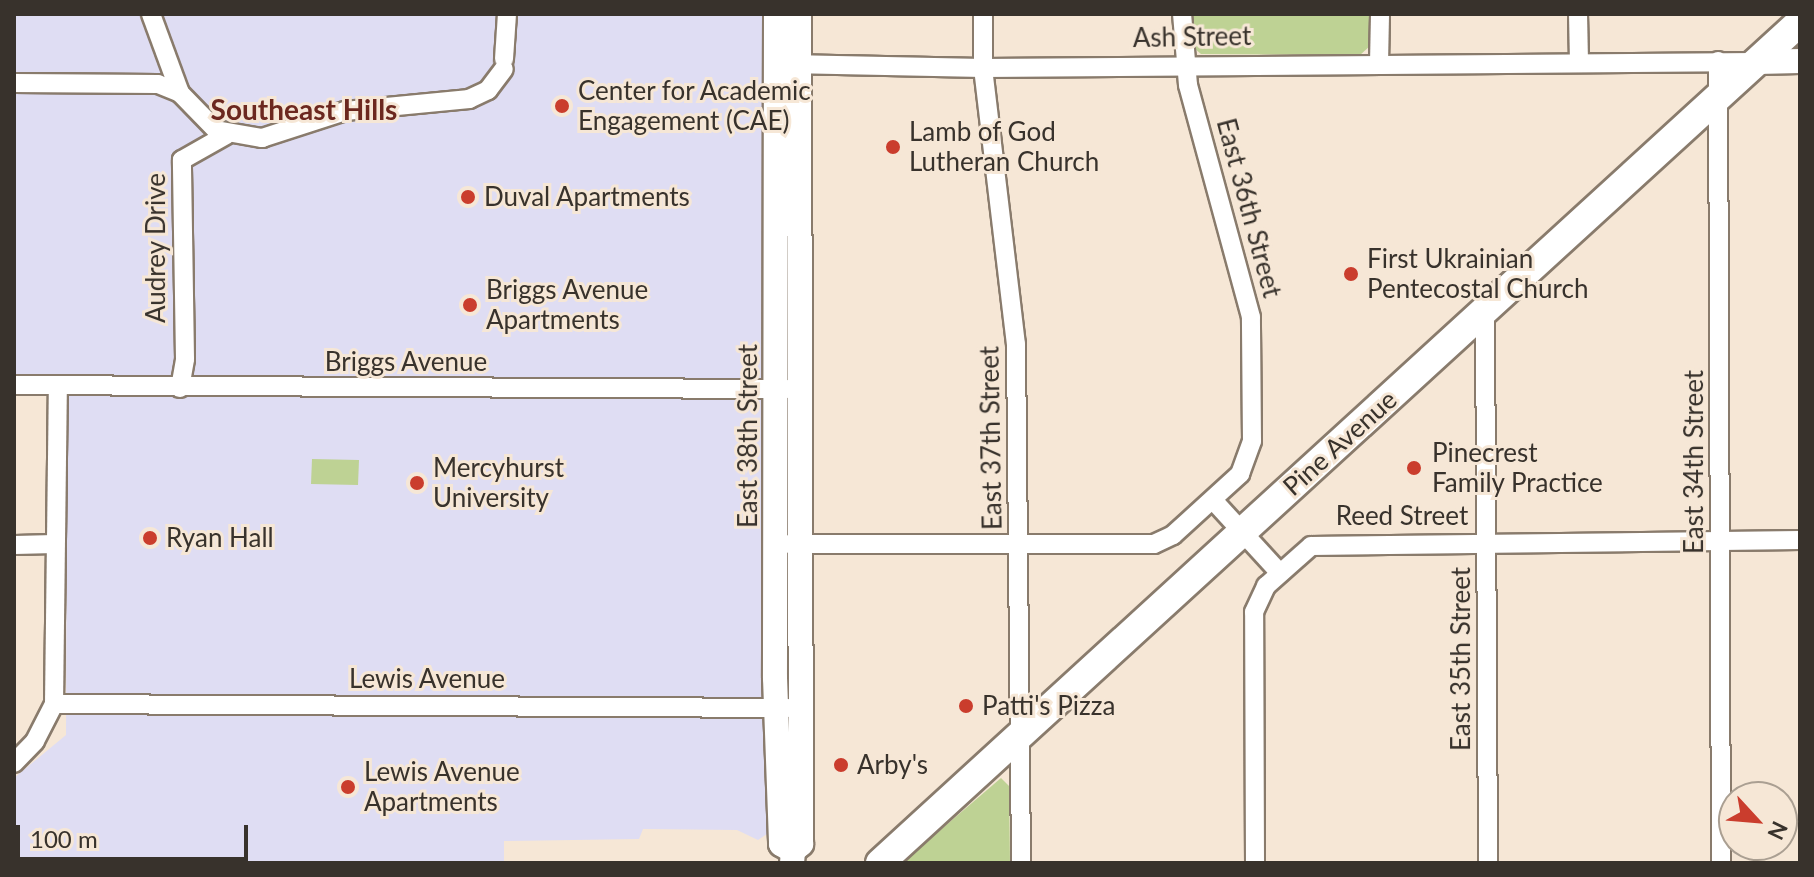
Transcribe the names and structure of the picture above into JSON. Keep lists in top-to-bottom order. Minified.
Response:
{"streets":{"main road":["Ash Street","East 38th Street","Pine Avenue"],"street":["East 36th Street","Audrey Drive","Briggs Avenue","East 37th Street","East 34th Street","Reed Street","East 35th Street","Lewis Avenue"]},"crossings":[["Ash Street","East 36th Street"],["Ash Street","East 38th Street"],["Ash Street","East 37th Street"],["Ash Street","Pine Avenue"],["Ash Street","East 34th Street"],["Audrey Drive","Briggs Avenue"],["Briggs Avenue","East 38th Street"],["East 38th Street","Lewis Avenue"],["East 37th Street","Pine Avenue"],["Pine Avenue","East 34th Street"],["Pine Avenue","East 35th Street"],["East 34th Street","Reed Street"],["Reed Street","East 35th Street"]],"districts":["Southeast Hills"],"places":["Center for Academic Engagement (CAE)","Lamb of God Lutheran Church","Duval Apartments","First Ukrainian Pentecostal Church","Briggs Avenue Apartments","Pinecrest Family Practice","Mercyhurst University","Ryan Hall","Patti's Pizza","Arby's","Lewis Avenue Apartments"],"scale_bar":"100 m","north":"bottom right"}
